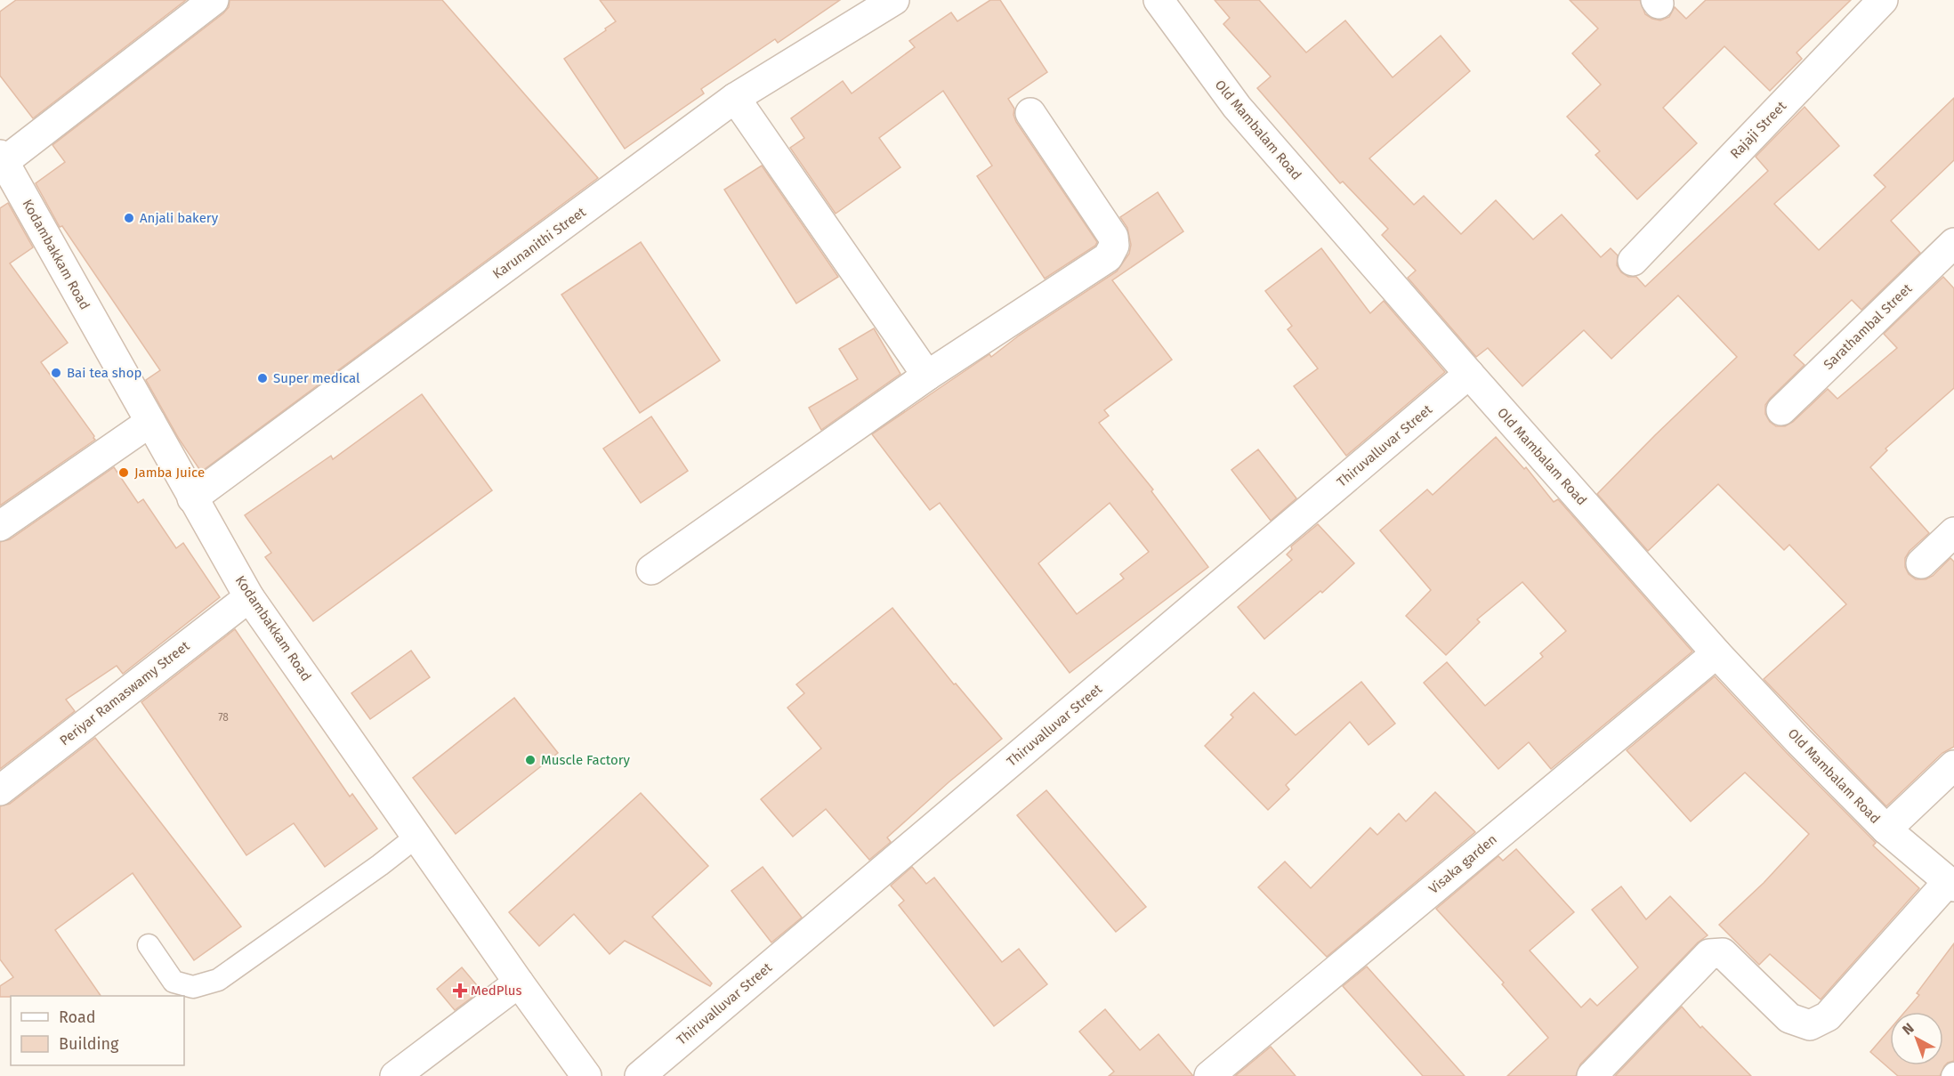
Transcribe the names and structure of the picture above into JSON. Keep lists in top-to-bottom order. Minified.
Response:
{"streets":{"street":["Old Mambalam Road","Rajaji Street","Karunanithi Street","Kodambakkam Road","Sarathambal Street","Thiruvalluvar Street","Periyar Ramaswamy Street","Visaka garden"]},"crossings":[["Old Mambalam Road","Thiruvalluvar Street"],["Old Mambalam Road","Visaka garden"],["Karunanithi Street","Kodambakkam Road"],["Kodambakkam Road","Periyar Ramaswamy Street"]],"places":{"other":["Anjali bakery","Bai tea shop","Super medical","Jamba Juice","Muscle Factory"],"health":["MedPlus"]},"house_numbers":["78"],"legend":["Road","Building"],"north":"top left"}
